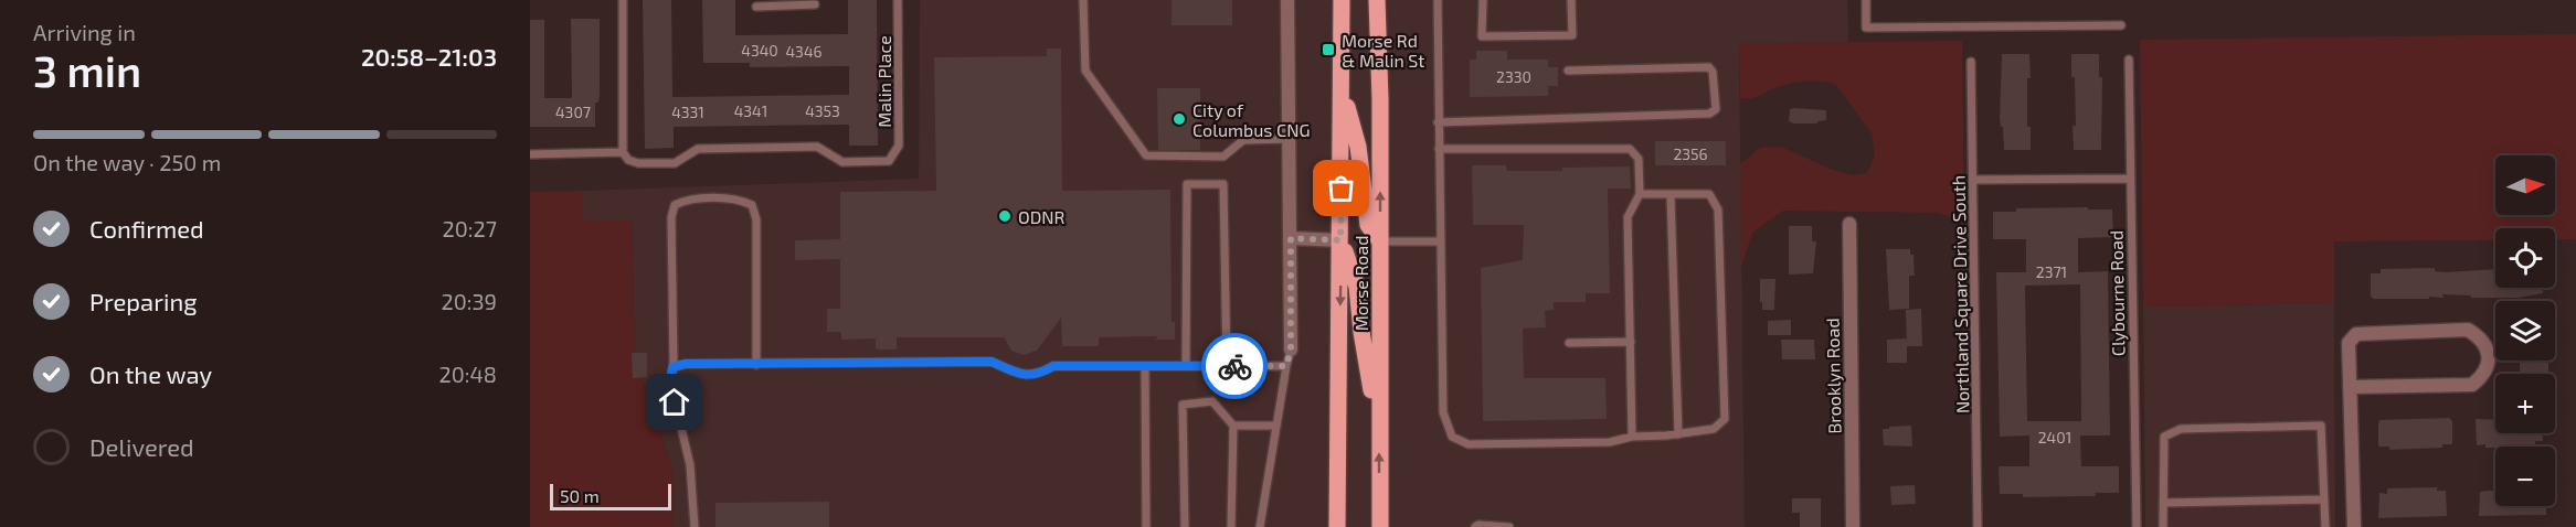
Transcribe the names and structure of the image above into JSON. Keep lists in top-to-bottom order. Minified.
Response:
{"streets":{"main road":["Morse Road"],"street":["Brooklyn Road"],"lane":["Malin Place","Clybourne Road","Northland Square Drive South"]},"places":{"transit":["Morse Rd & Malin St"],"other":["City of Columbus CNG","ODNR"]},"house_numbers":["4340","4346","2330","4341","4353","4307","4331","2356","2371","2401"],"scale_bar":"50 m","north":"right","page":{"heading":["3 min","Arriving in","20:58–21:03"],"bar":"On the way · 250 m","map_buttons":["+","−"],"list":[["Confirmed","20:27"],["Preparing","20:39"],["On the way","20:48"],"Delivered"],"scale":"50 m"}}
